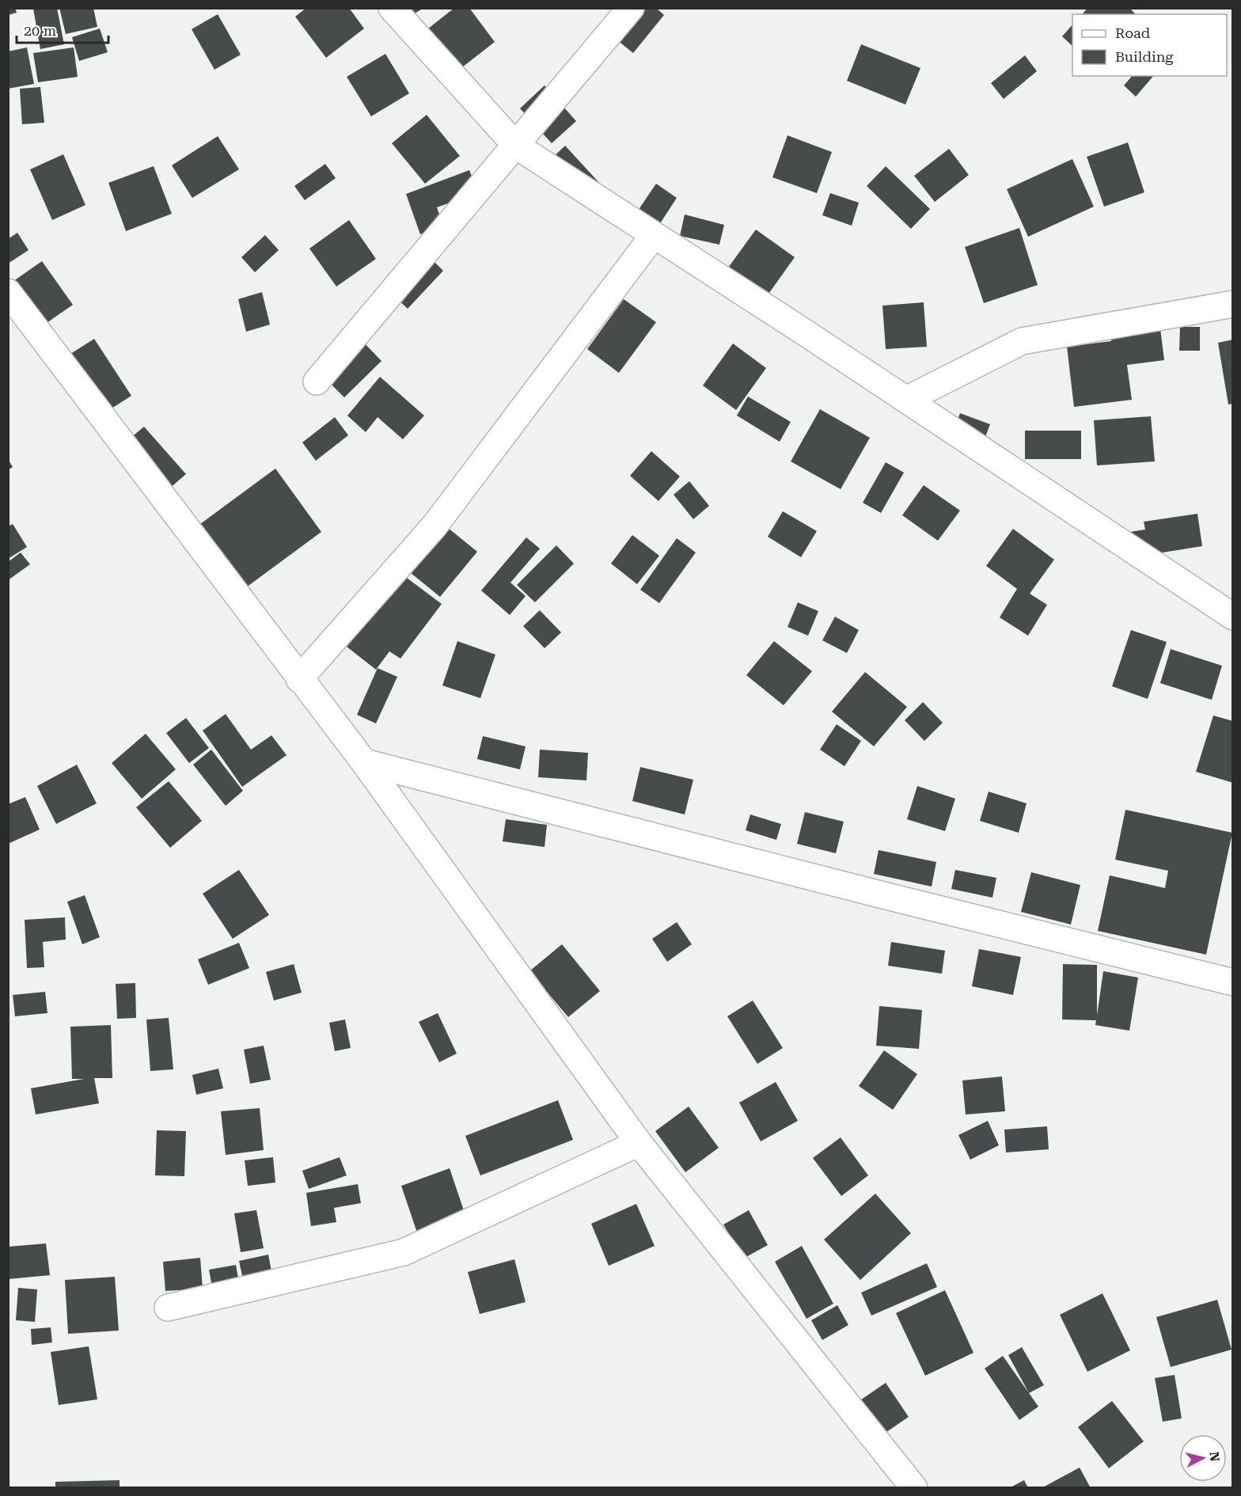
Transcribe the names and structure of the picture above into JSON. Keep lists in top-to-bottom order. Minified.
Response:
{"legend":["Road","Building"],"scale_bar":"20 m","north":"right"}
